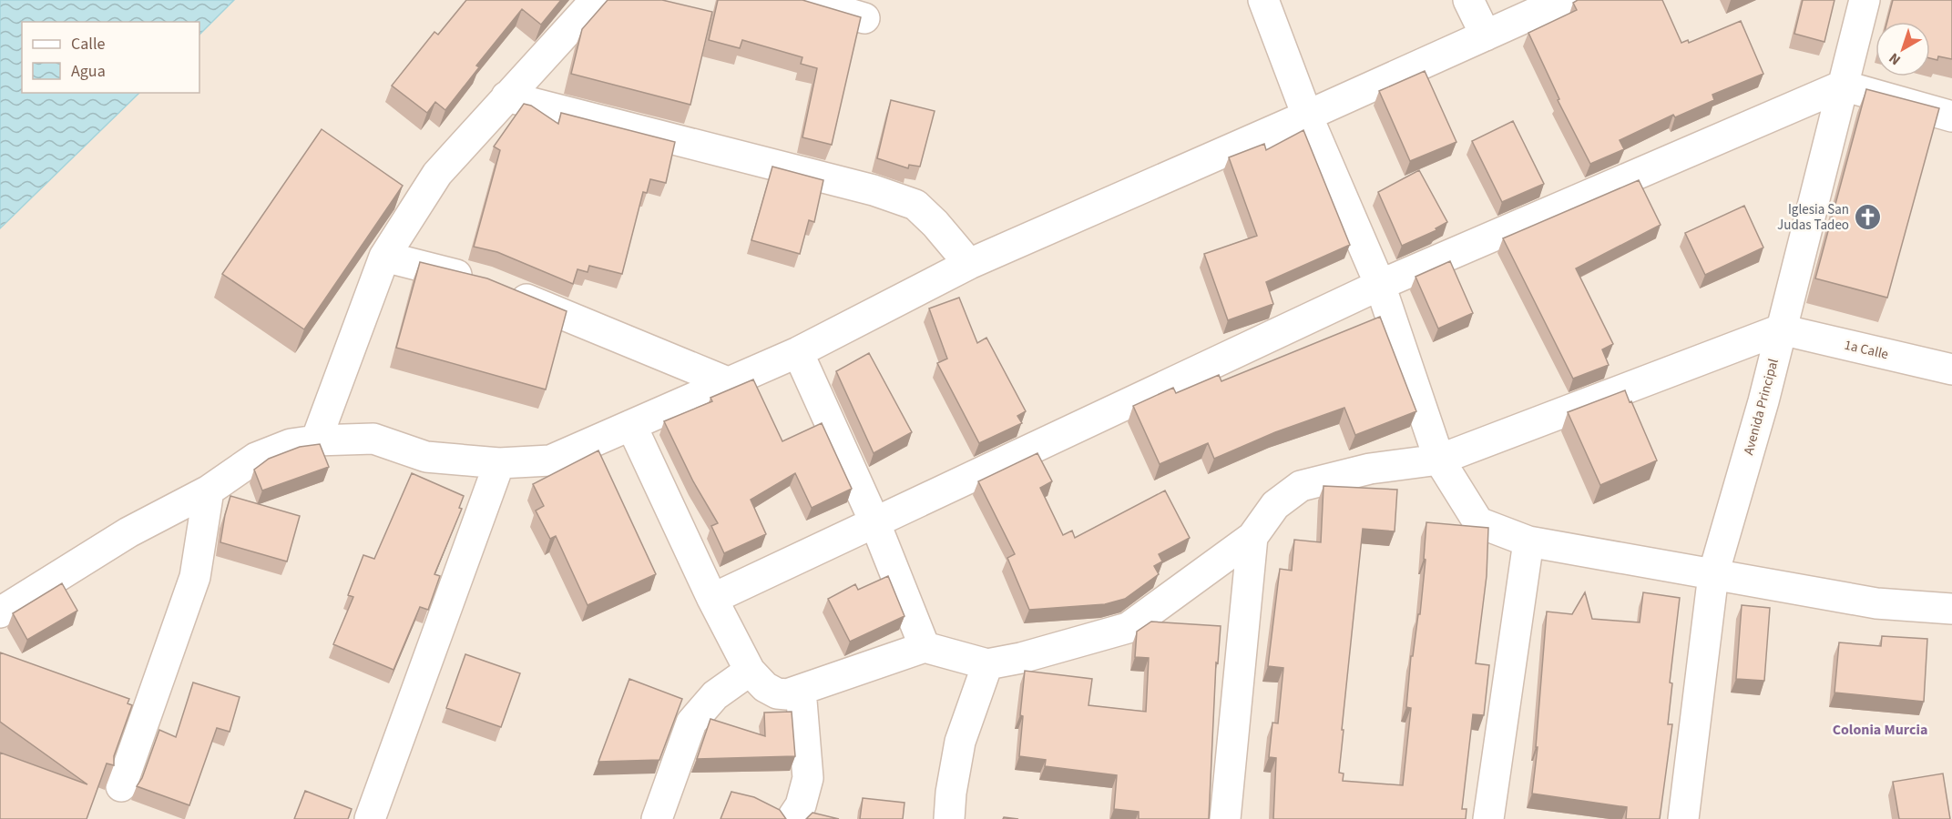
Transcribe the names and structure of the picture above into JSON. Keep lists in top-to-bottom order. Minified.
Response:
{"streets":{"street":["1a Calle","Avenida Principal"]},"crossings":[["1a Calle","Avenida Principal"]],"districts":["Colonia Murcia"],"places":{"church":["Iglesia San Judas Tadeo"]},"legend":["Calle","Agua"],"north":"bottom left"}
